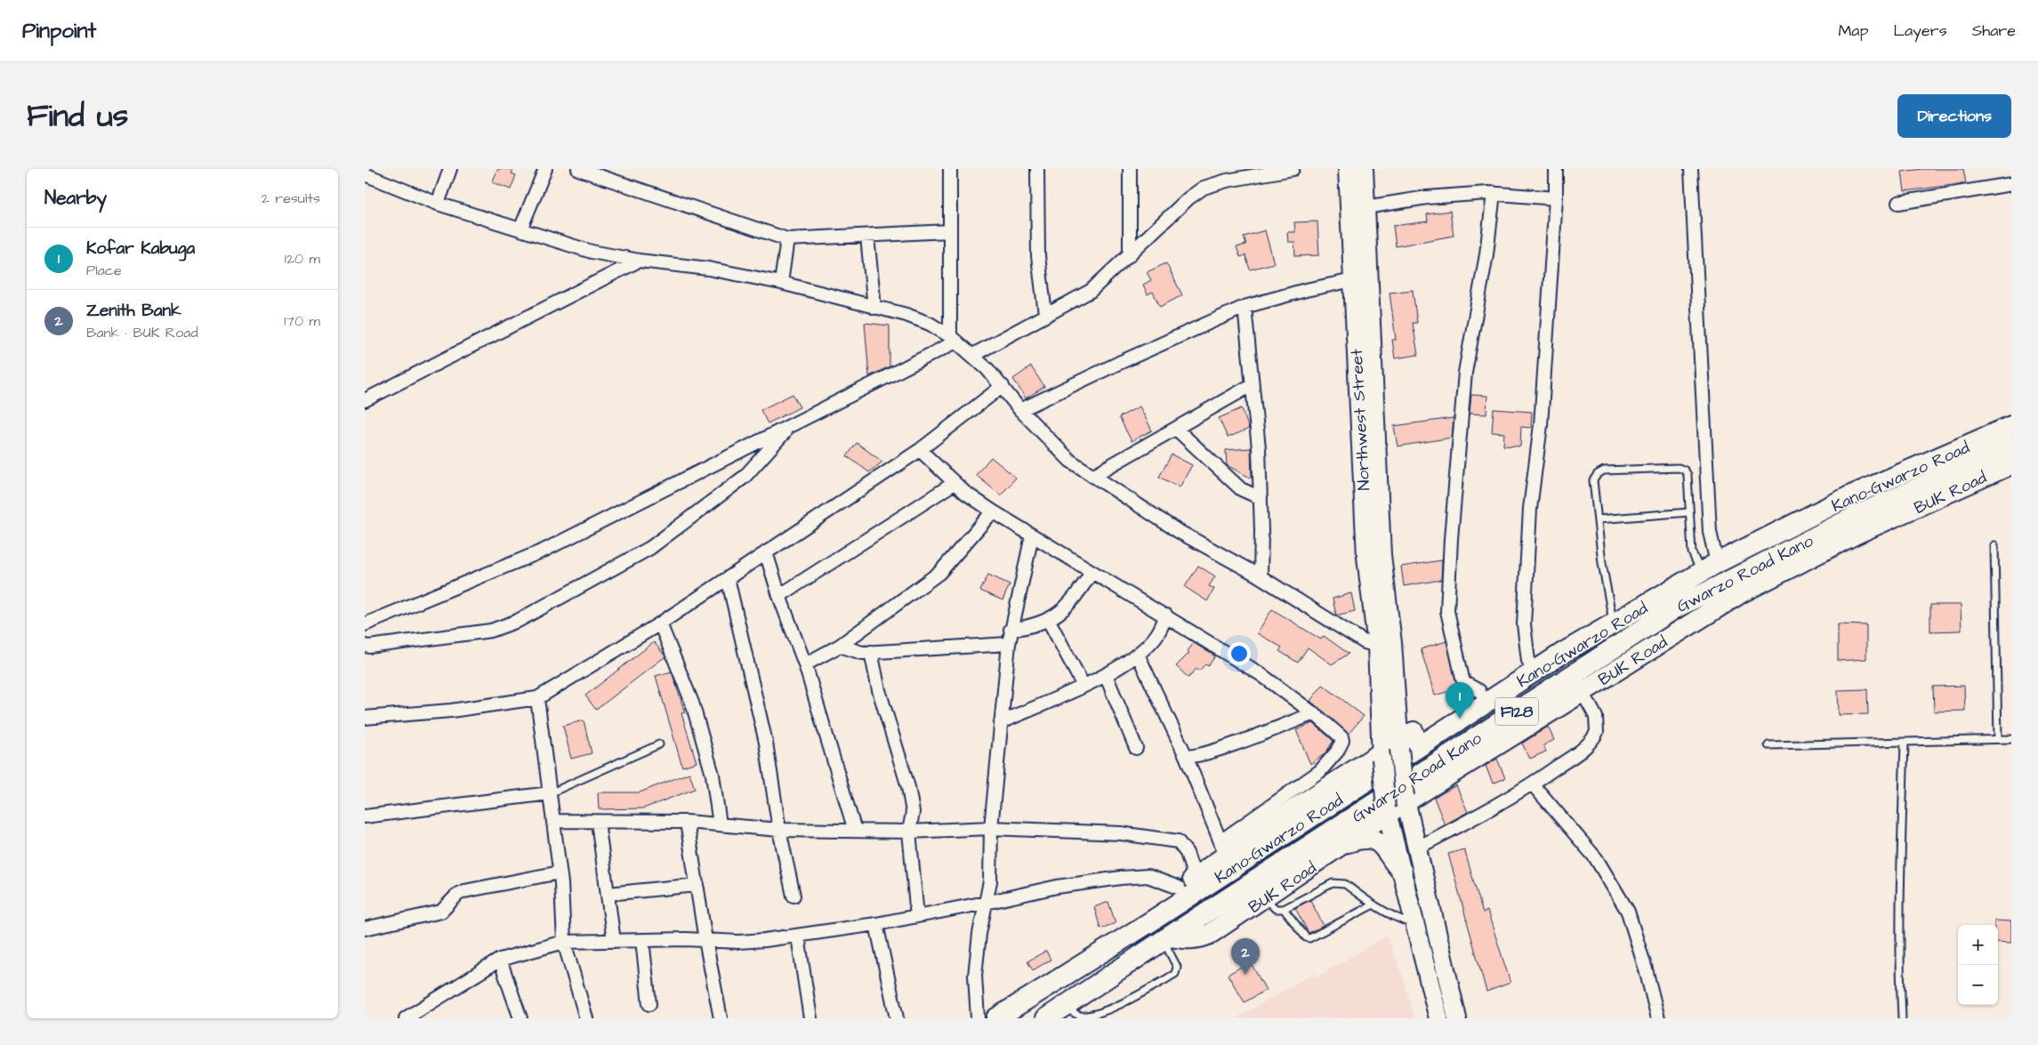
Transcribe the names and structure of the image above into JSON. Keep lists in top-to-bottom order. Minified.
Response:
{"streets":{"main road":["Northwest Street","Kano-Gwarzo Road","BUK Road","Gwarzo Road Kano","F128"]},"crossings":[["BUK Road","Gwarzo Road Kano"]],"page":{"header":"Pinpoint","nav":["Map","Layers","Share"],"title":"Find us","buttons":"Directions","heading":["Nearby","2 results"],"list":[{"mark":"1","name":"Kofar Kabuga","note":"Place","value":"120 m"},{"mark":"2","name":"Zenith Bank","note":"Bank · BUK Road","value":"170 m"}],"pins":["1","2"],"map_buttons":["+","−"]}}
